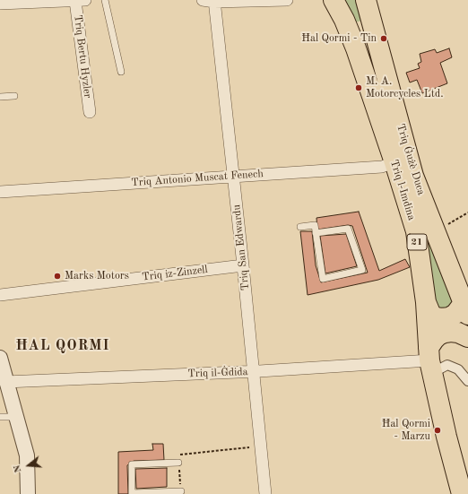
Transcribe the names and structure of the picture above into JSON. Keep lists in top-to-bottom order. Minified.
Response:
{"streets":{"highway":["Triq Ġużè Duca","Triq l-Imdina","21"],"street":["Triq Bertu Hyzler","Triq Antonio Muscat Fenech","Triq San Edwardu","Triq iz-Zinzell","Triq il-Ġdida"]},"crossings":[["Triq Antonio Muscat Fenech","Triq l-Imdina"],["Triq Antonio Muscat Fenech","Triq San Edwardu"],["Triq l-Imdina","Triq il-Ġdida"],["Triq San Edwardu","Triq iz-Zinzell"],["Triq San Edwardu","Triq il-Ġdida"]],"districts":["ĦAL QORMI"],"places":["Ħal Qormi - Tin","M. A. Motorcycles Ltd.","Marks Motors","Ħal Qormi - Marzu"],"north":"left"}
